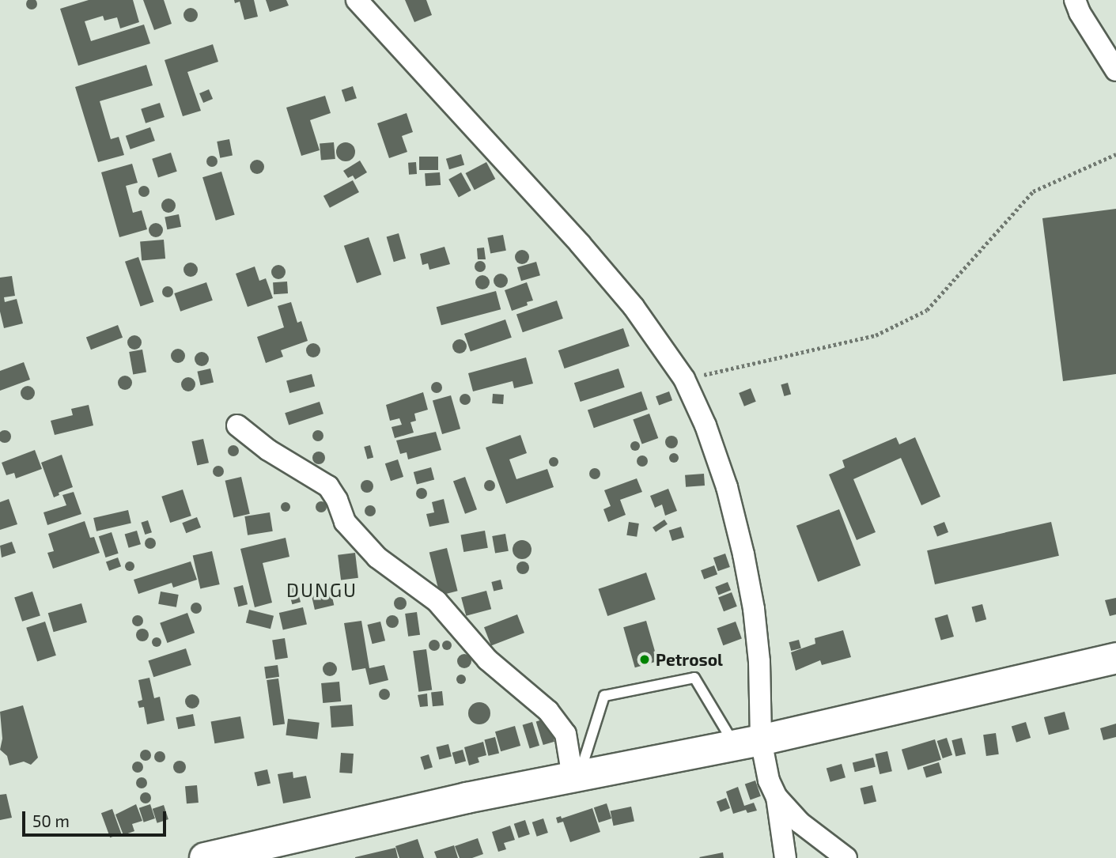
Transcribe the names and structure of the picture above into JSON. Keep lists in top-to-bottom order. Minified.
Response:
{"districts":["DUNGU"],"places":["Petrosol"],"scale_bar":"50 m"}
